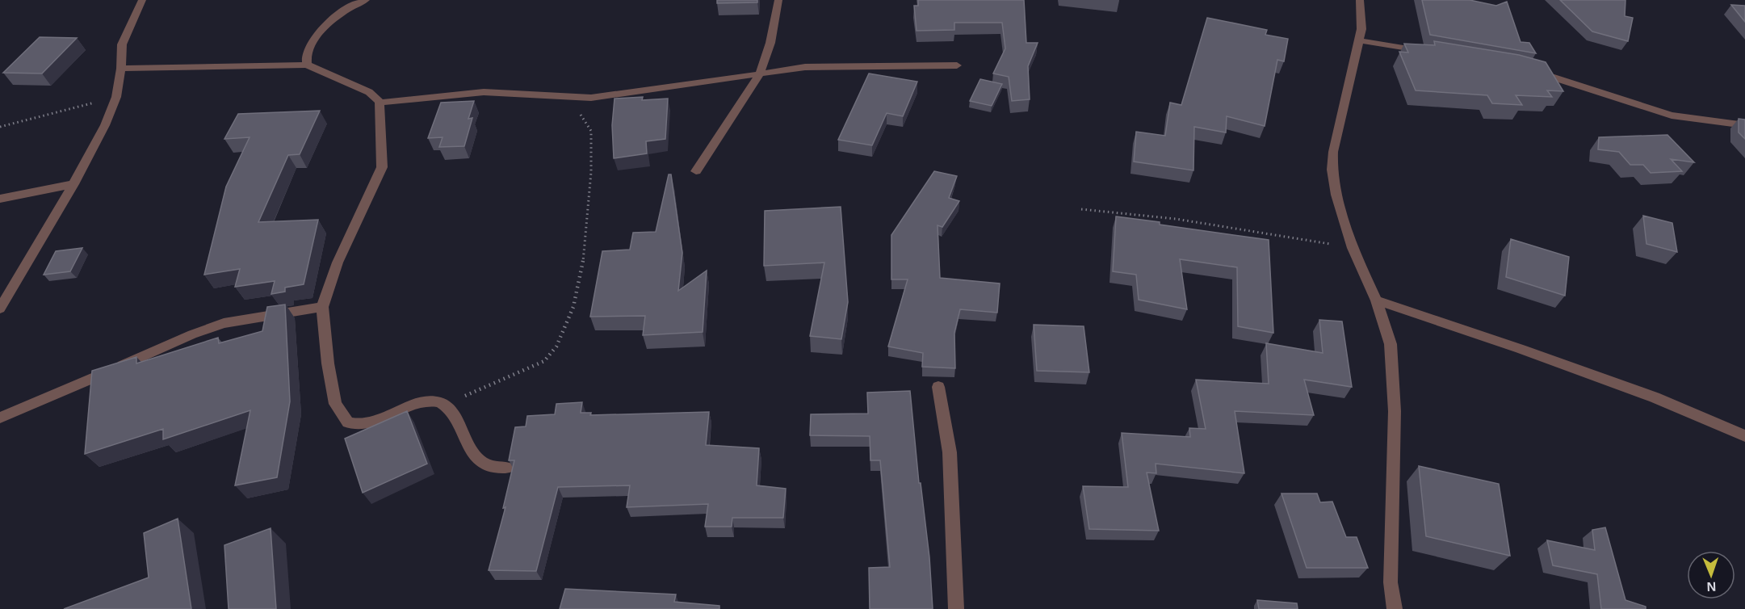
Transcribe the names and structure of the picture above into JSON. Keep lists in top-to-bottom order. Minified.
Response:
{"north":"bottom"}
